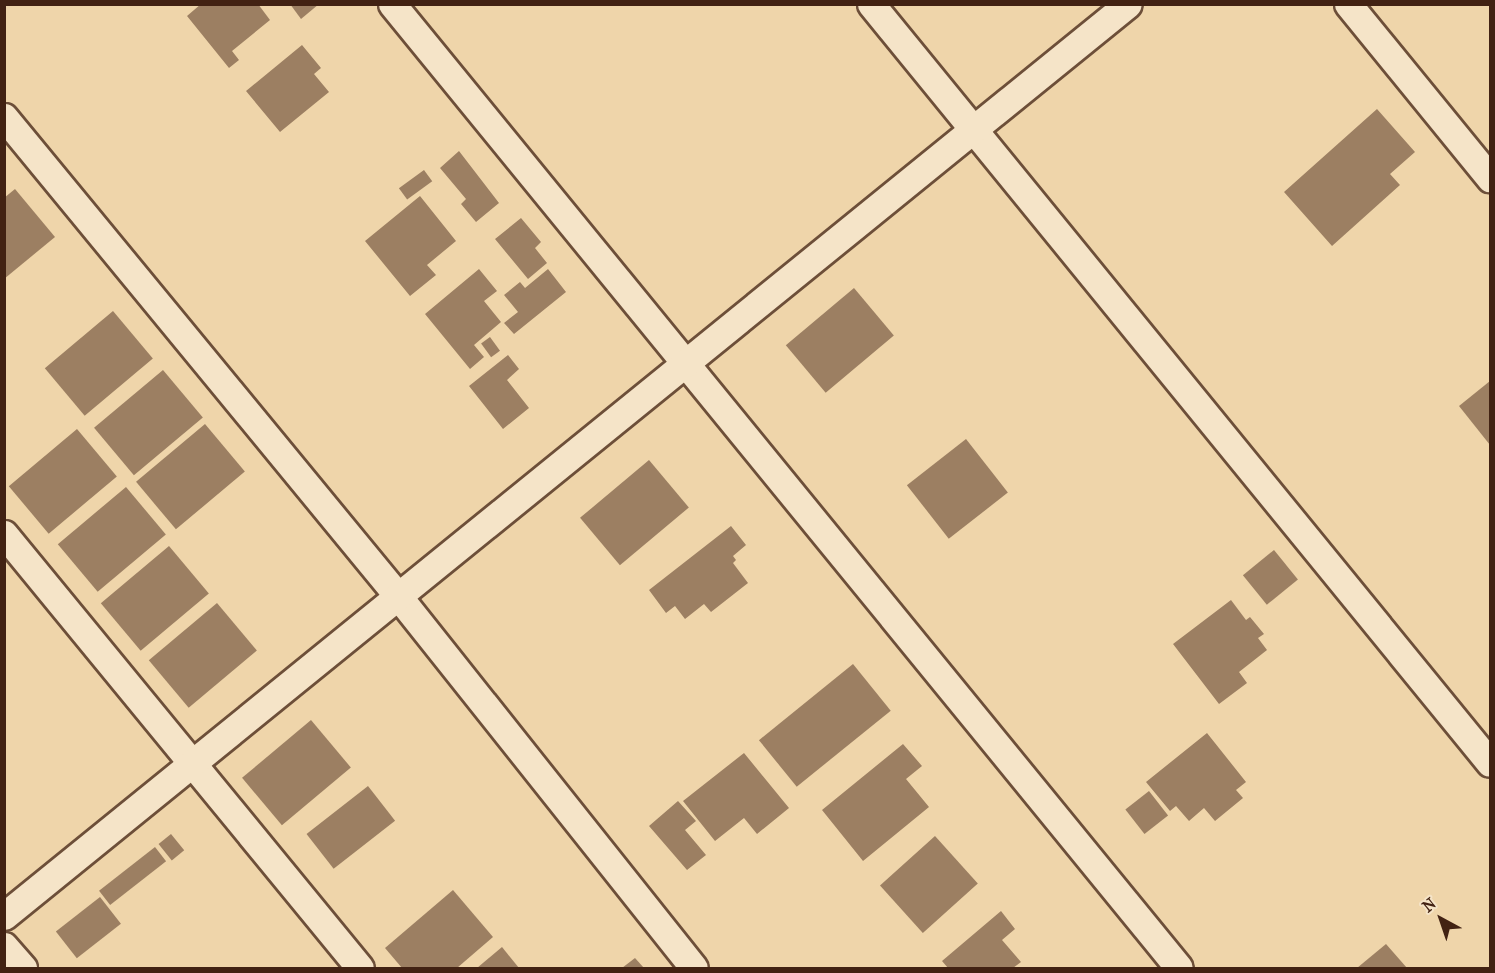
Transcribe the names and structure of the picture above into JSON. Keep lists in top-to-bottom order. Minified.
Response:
{"north":"top left"}
